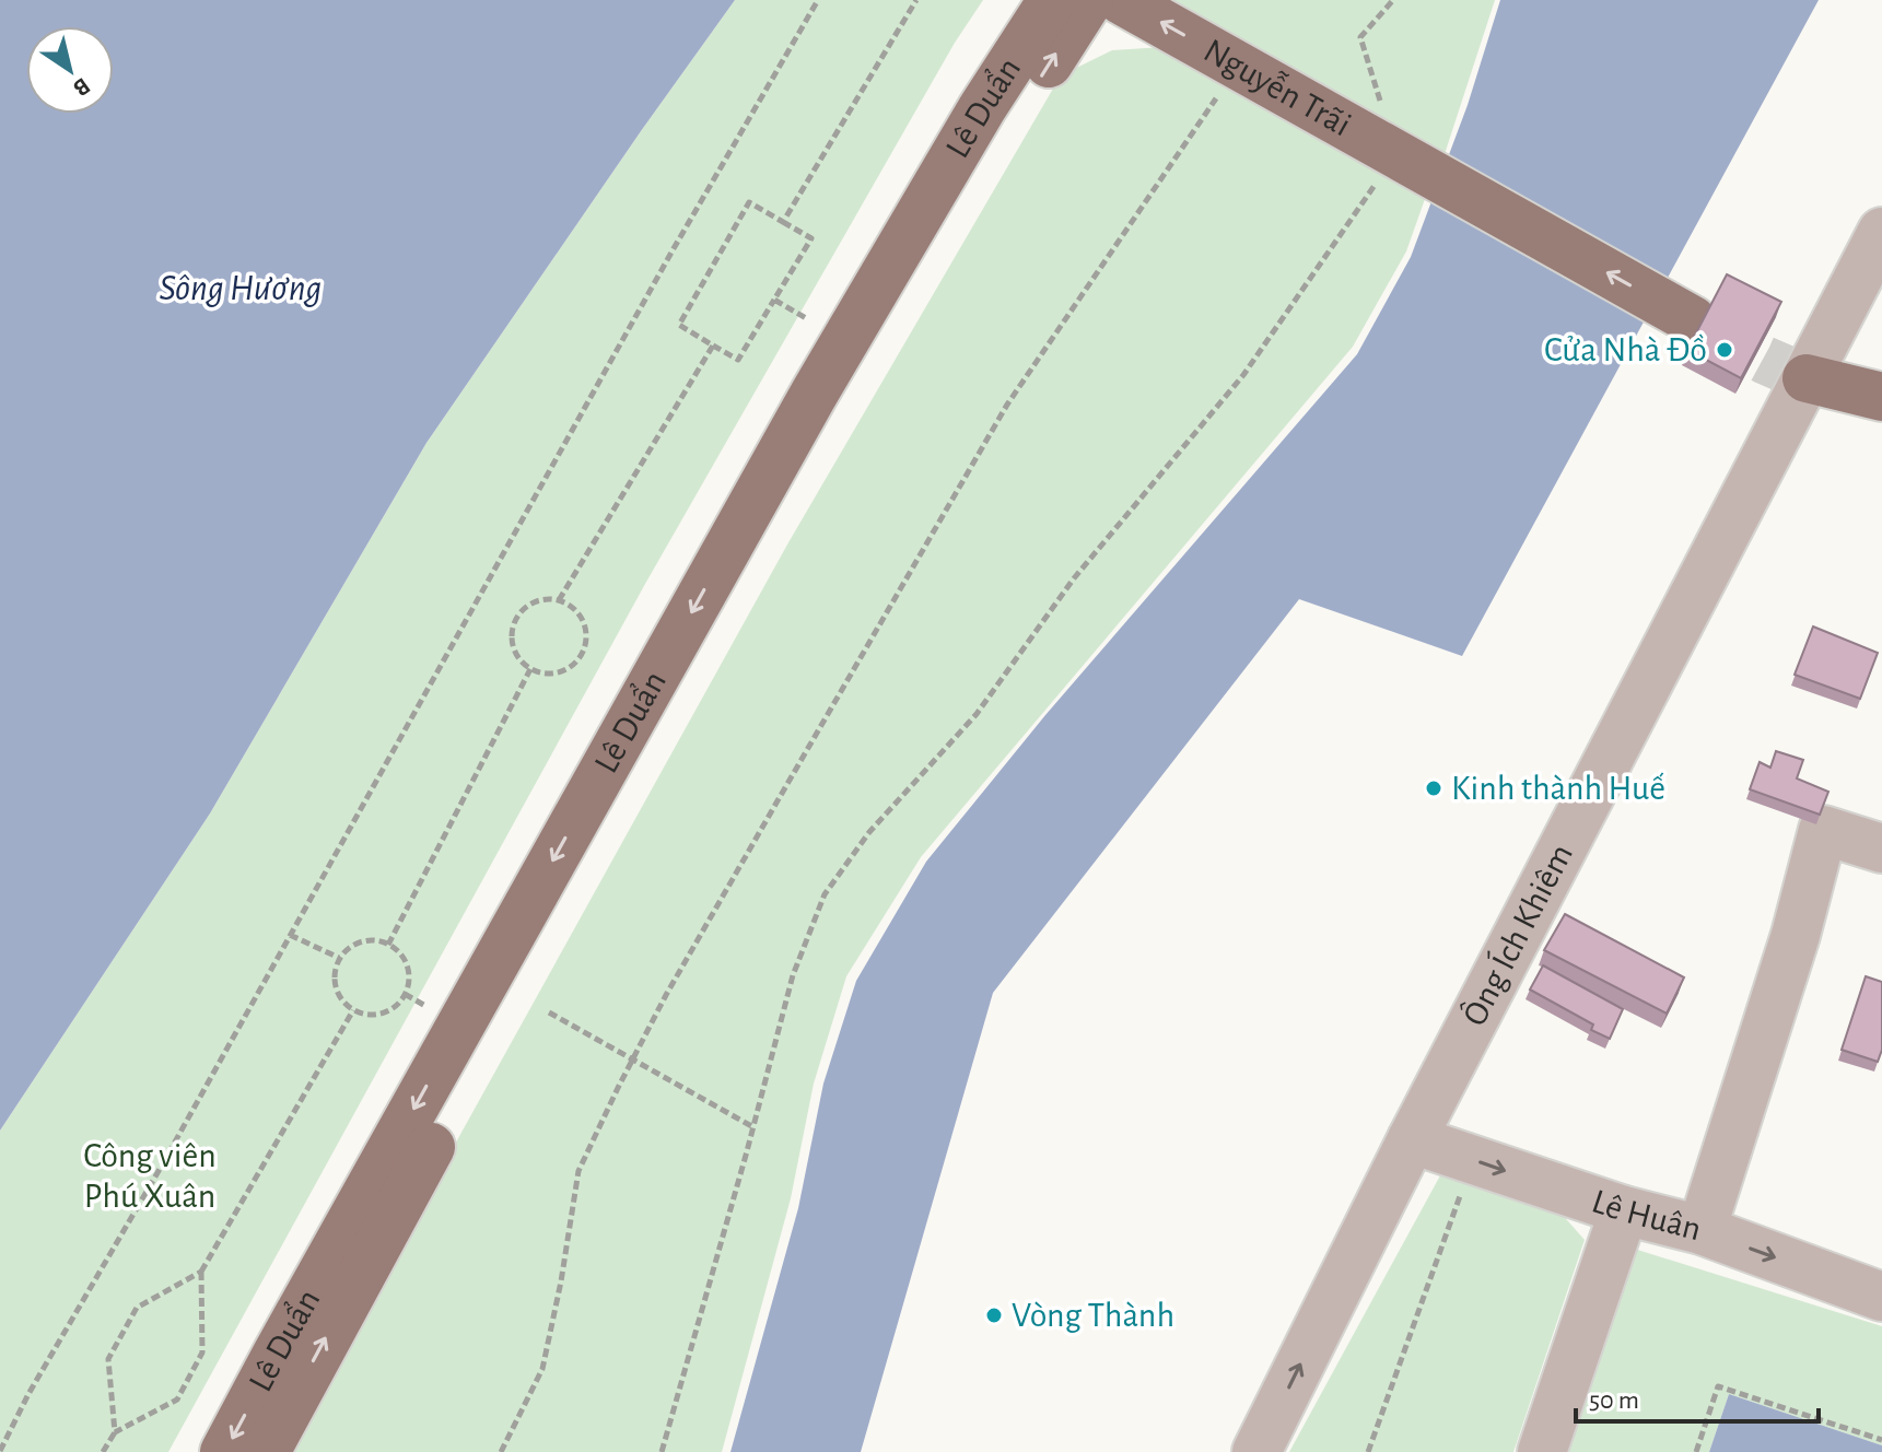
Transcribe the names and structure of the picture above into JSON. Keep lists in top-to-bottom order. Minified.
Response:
{"streets":{"main road":["Nguyễn Trãi","Lê Duẩn"],"street":["Ông Ích Khiêm","Lê Huân"]},"crossings":[["Ông Ích Khiêm","Lê Huân"]],"one_way":["Nguyễn Trãi","Lê Huân"],"water":["Sông Hương"],"parks":["Công viên Phú Xuân"],"places":["Cửa Nhà Đồ","Kinh thành Huế","Vòng Thành"],"scale_bar":"50 m","north":"bottom right"}
